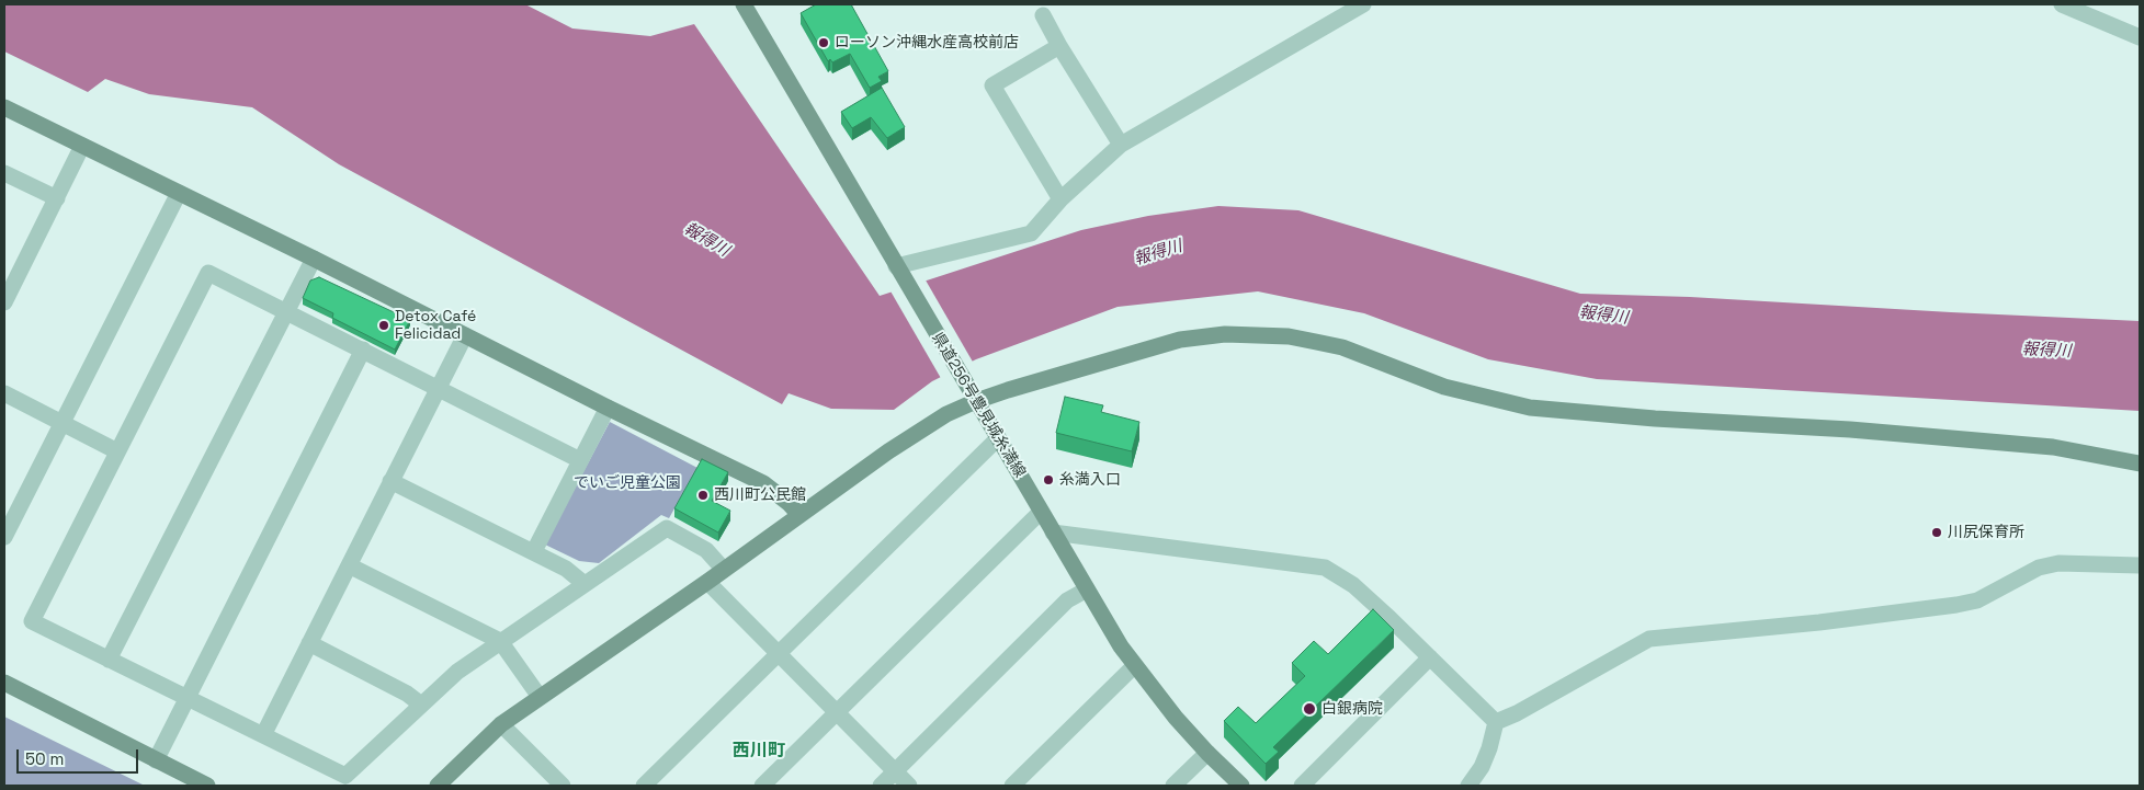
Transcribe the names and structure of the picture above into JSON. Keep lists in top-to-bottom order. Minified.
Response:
{"streets":{"street":["県道256号豊見城糸満線"]},"districts":["西川町"],"water":["報得川"],"parks":["でいご児童公園"],"places":["ローソン沖縄水産高校前店","Detox Café Felicidad","糸満入口","西川町公民館","川尻保育所","白銀病院"],"scale_bar":"50 m"}
